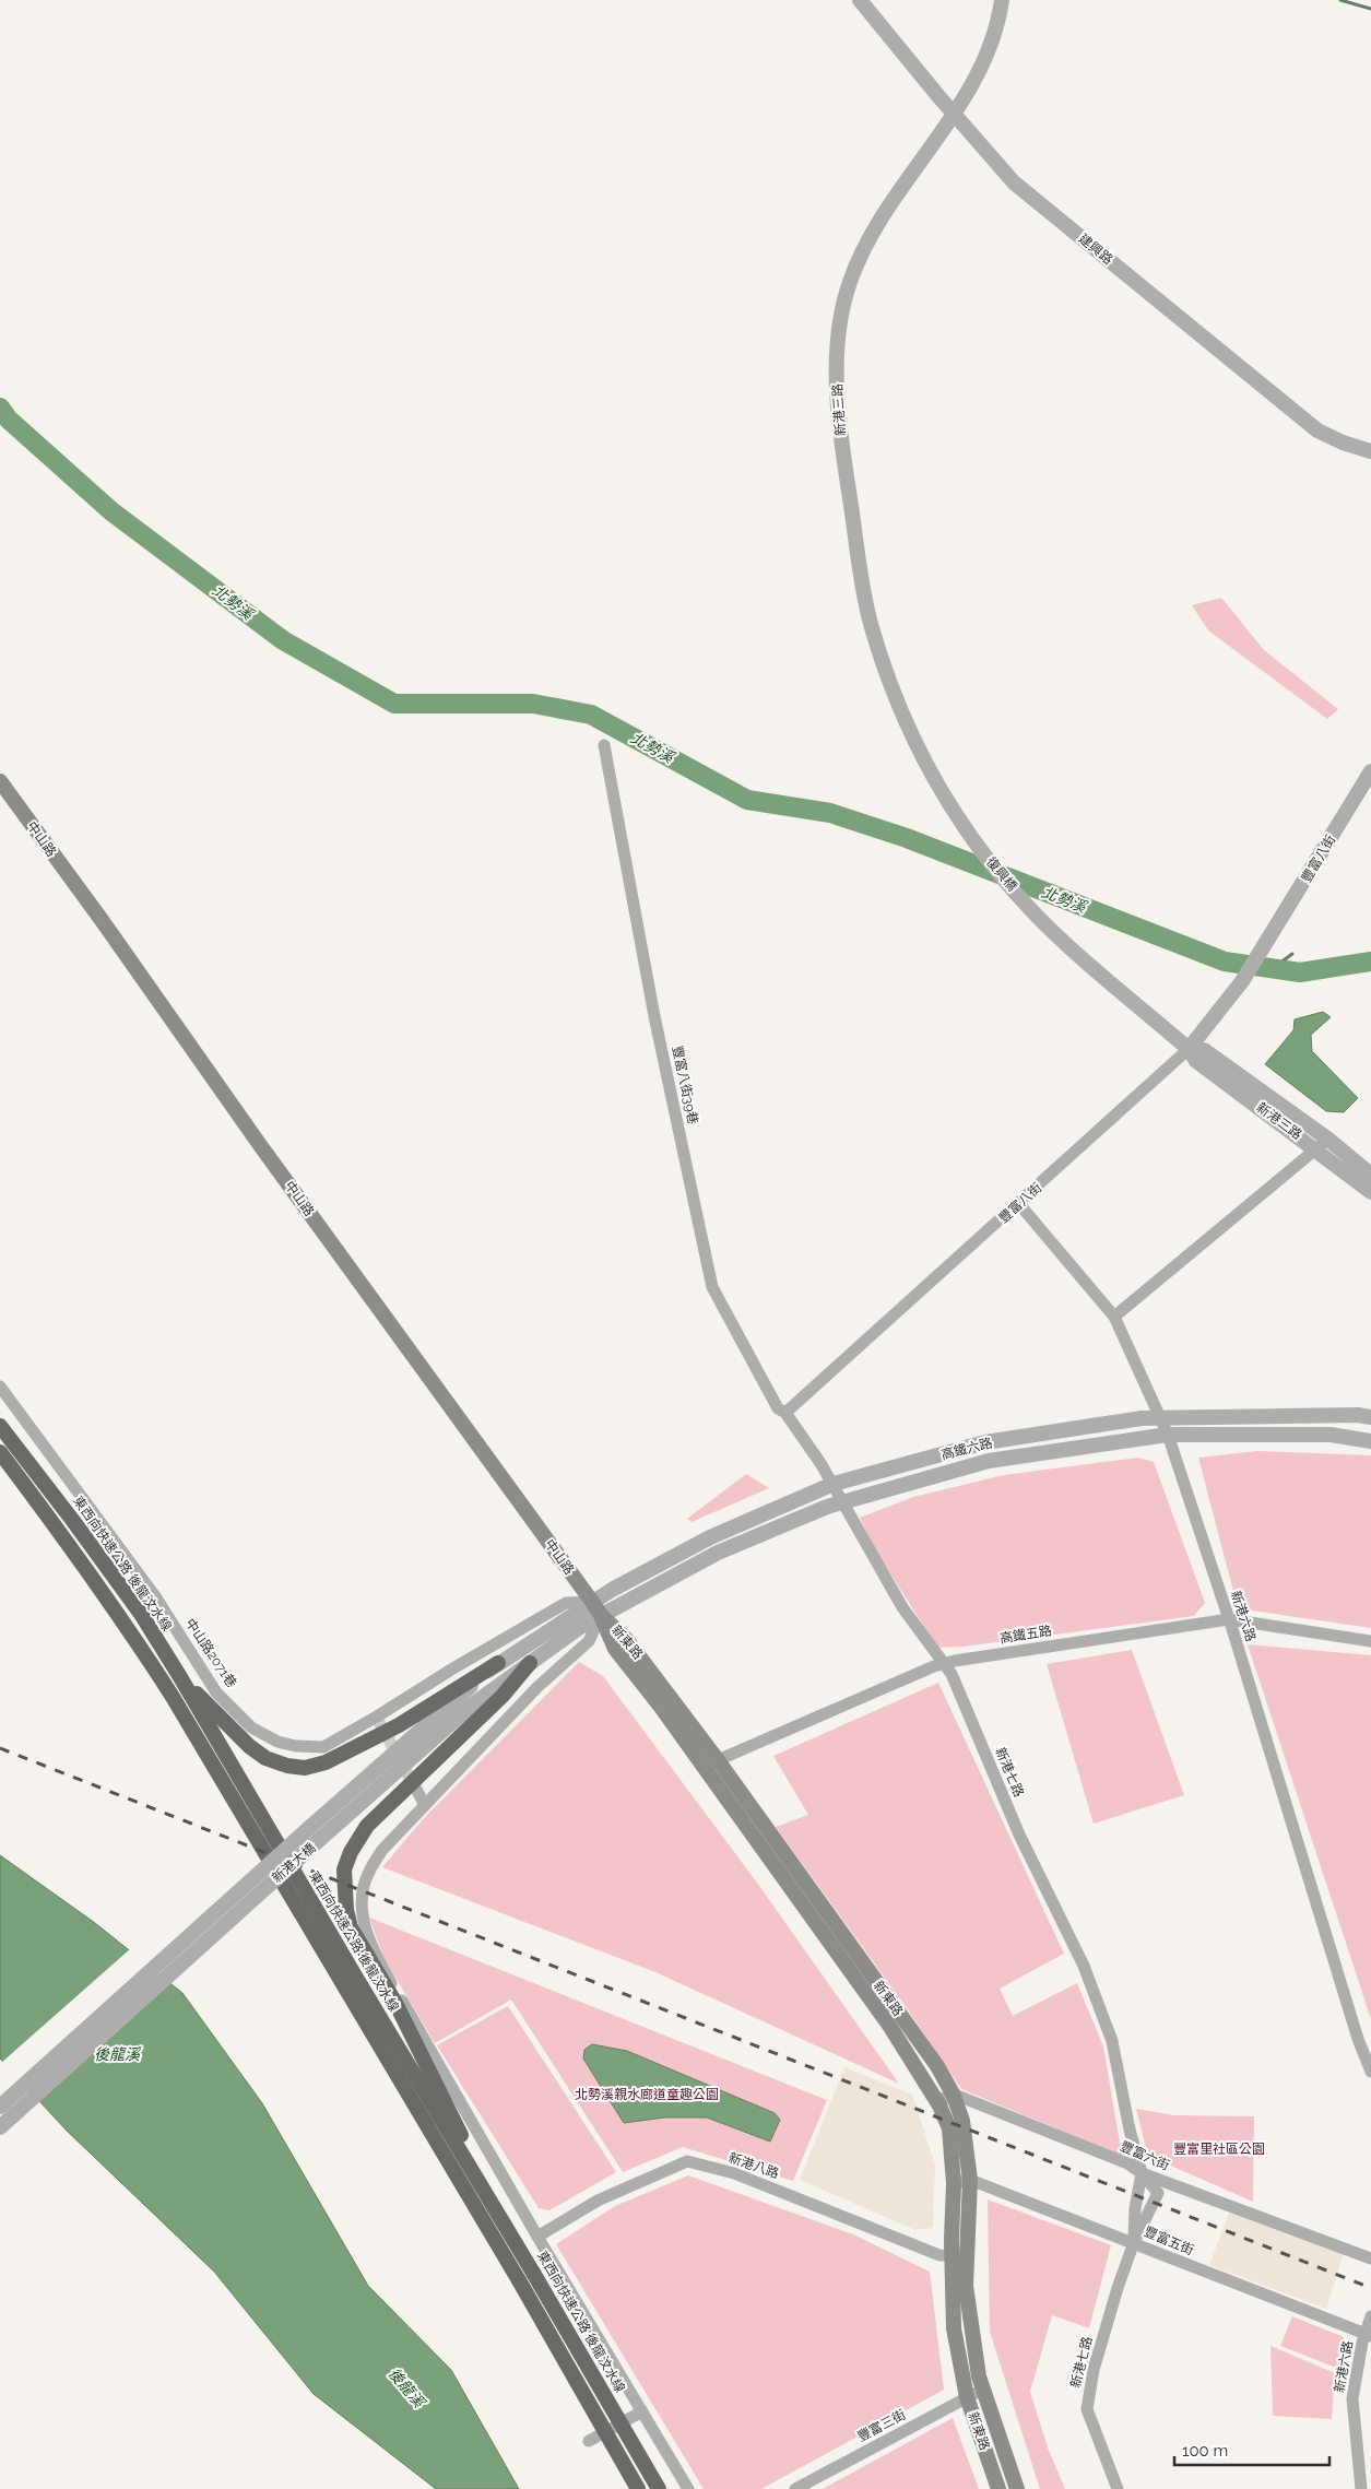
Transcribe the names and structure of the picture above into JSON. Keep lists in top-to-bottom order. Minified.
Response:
{"streets":{"highway":["東西向快速公路 後龍汶水線"],"main road":["中山路","新東路"],"street":["建興路","新港三路","豐富八街","復興橋","豐富八街39巷","高鐵六路","新港六路","高鐵五路","中山路2071巷","新港七路","新港大橋","豐富六街","新港八路","豐富五街","豐富三街"]},"crossings":[["建興路","新港三路"],["新港三路","豐富八街"],["新港三路","復興橋"],["中山路","高鐵六路"],["中山路","新東路"],["中山路","中山路2071巷"],["中山路","新港大橋"],["豐富八街","豐富八街39巷"],["豐富八街","新港六路"],["豐富八街","新港七路"],["豐富八街39巷","新港七路"],["高鐵六路","新港六路"],["高鐵六路","新東路"],["高鐵六路","中山路2071巷"],["高鐵六路","新港七路"],["高鐵六路","新港大橋"],["新港六路","高鐵五路"],["新港六路","豐富五街"],["高鐵五路","新東路"],["高鐵五路","新港七路"],["新東路","中山路2071巷"],["新東路","新港大橋"],["新東路","豐富六街"],["新東路","新港八路"],["新東路","豐富五街"],["新東路","豐富三街"],["中山路2071巷","新港大橋"],["新港七路","豐富六街"],["新港七路","豐富五街"]],"water":["北勢溪","後龍溪"],"parks":["北勢溪親水廊道童趣公園","豐富里社區公園"],"scale_bar":"100 m"}
